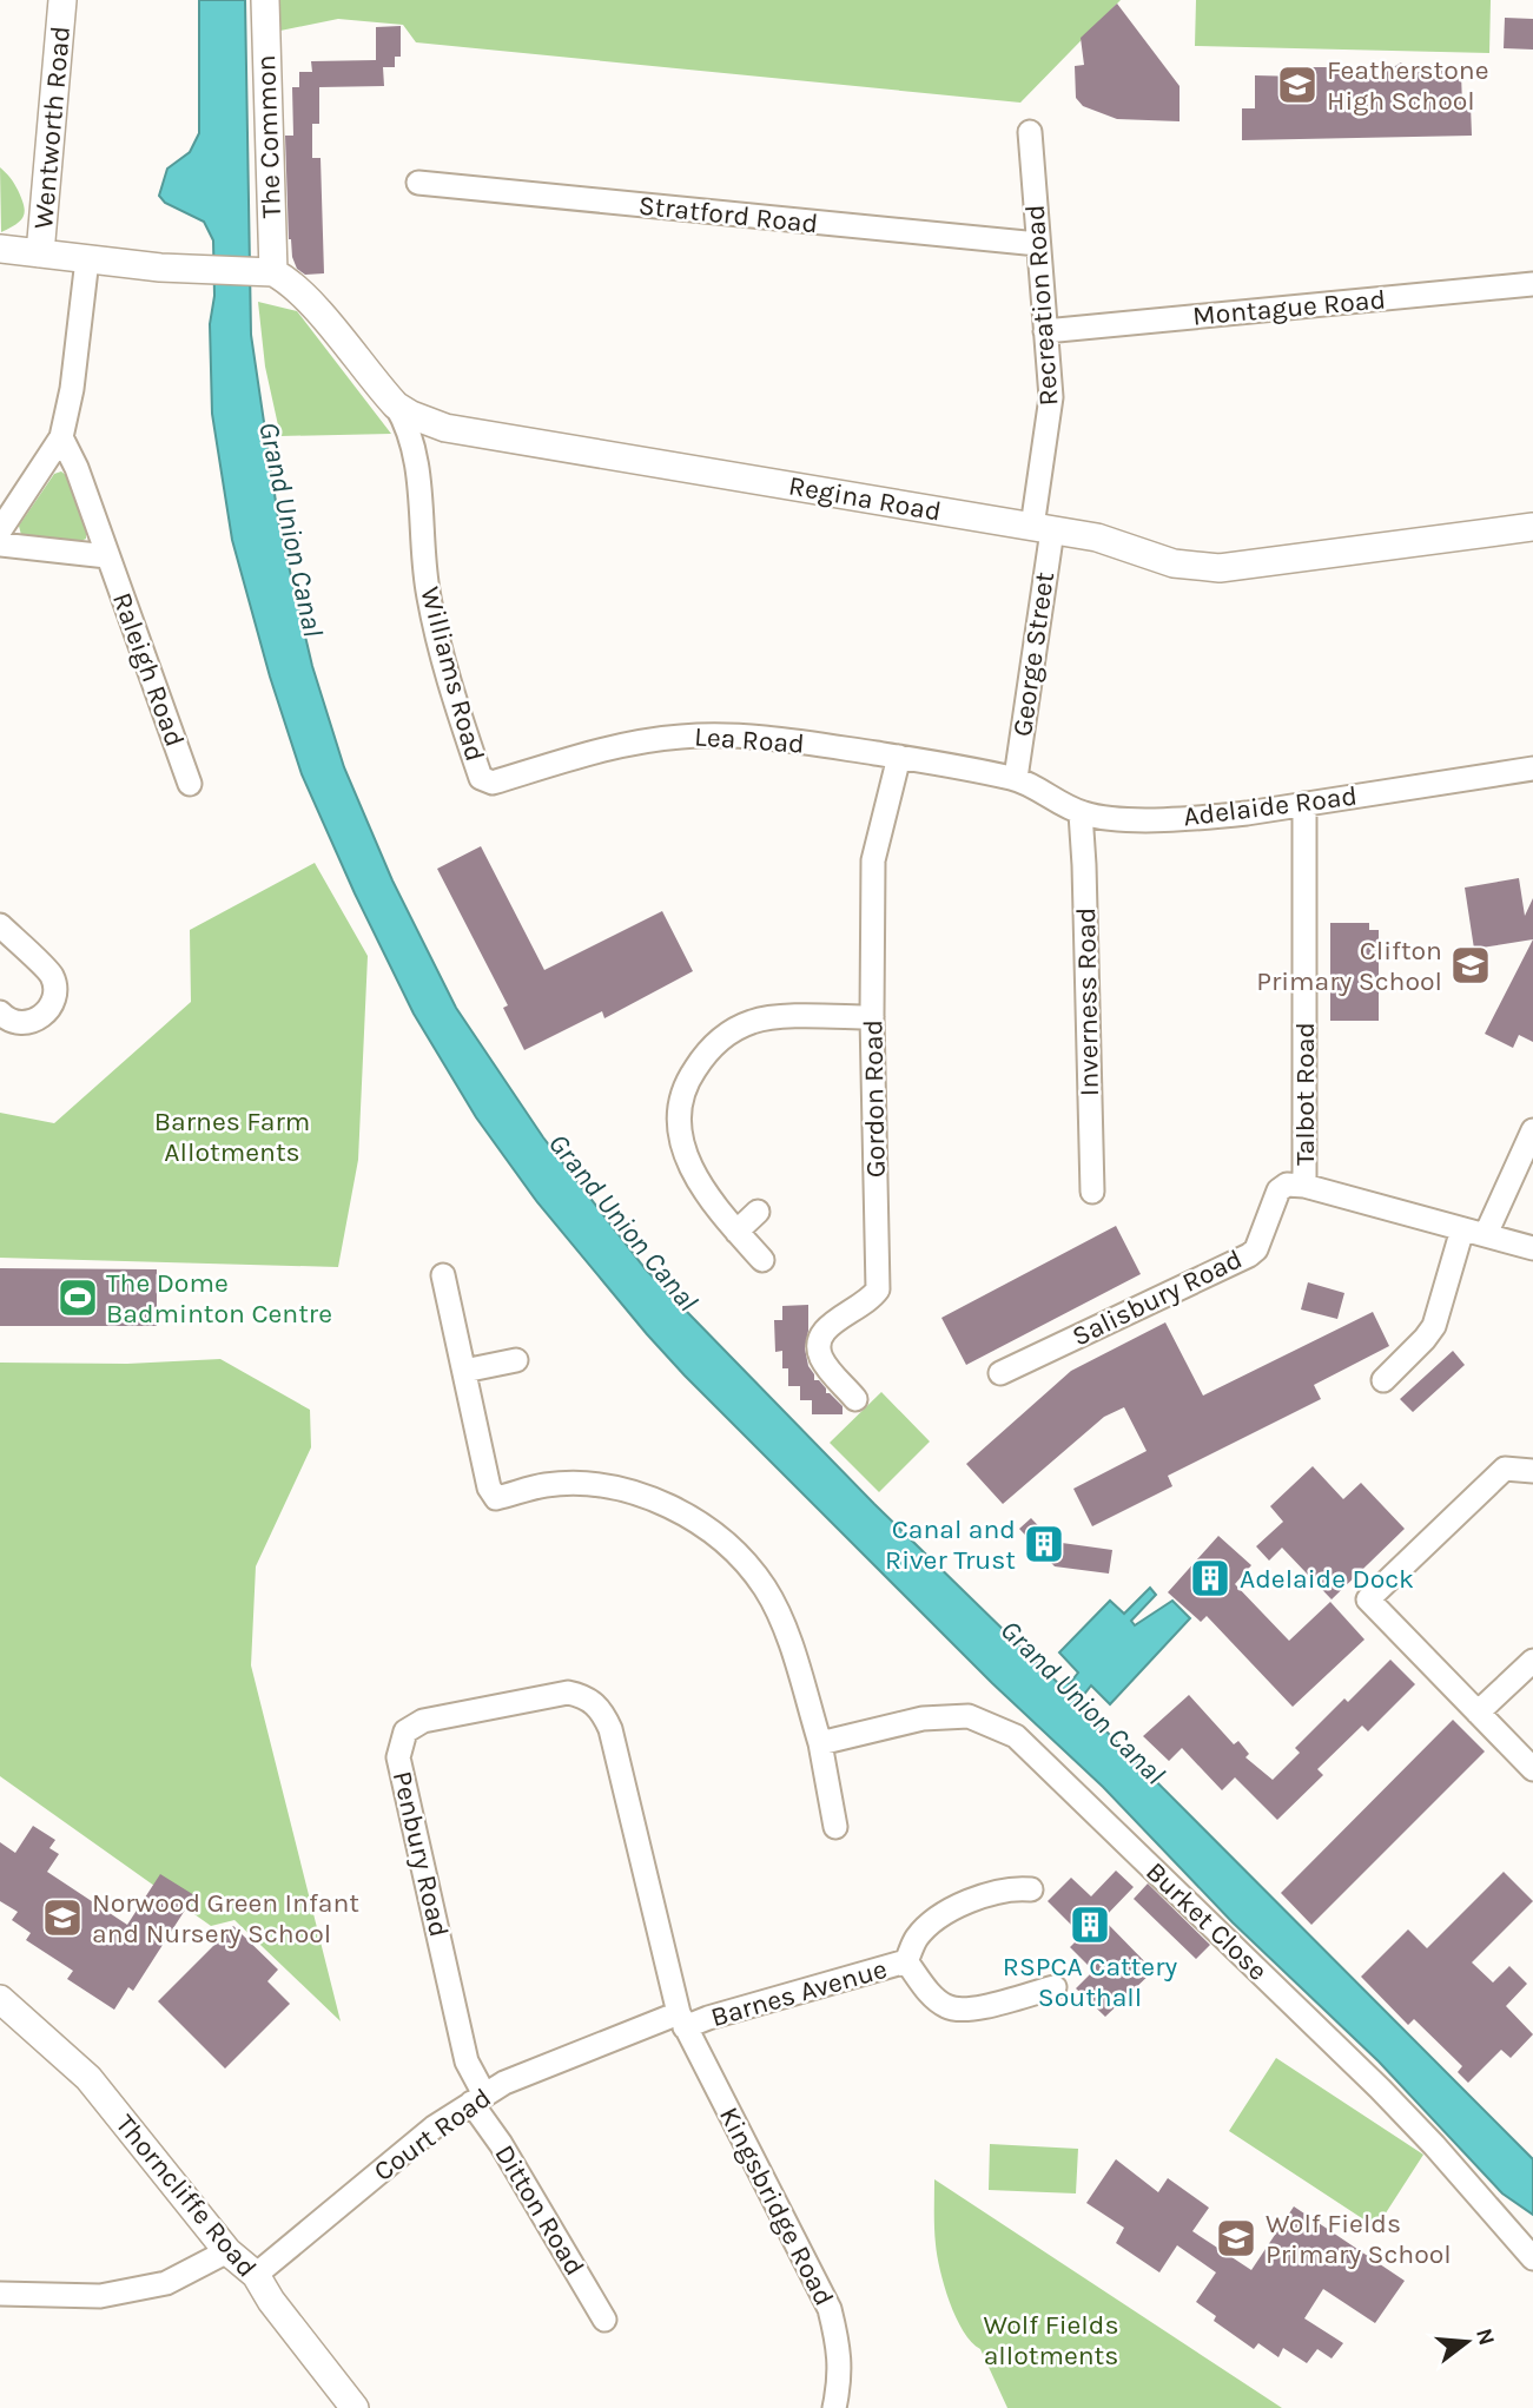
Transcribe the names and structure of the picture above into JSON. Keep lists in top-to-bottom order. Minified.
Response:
{"streets":{"street":["Wentworth Road","The Common","Stratford Road","Recreation Road","Montague Road","Regina Road","George Street","Raleigh Road","Williams Road","Lea Road","Adelaide Road","Inverness Road","Talbot Road","Gordon Road","Salisbury Road","Penbury Road","Burket Close","Barnes Avenue","Court Road","Thorncliffe Road","Kingsbridge Road","Ditton Road"]},"crossings":[["The Common","Regina Road"],["Stratford Road","Recreation Road"],["Recreation Road","Montague Road"],["Recreation Road","Regina Road"],["Recreation Road","George Street"],["Regina Road","George Street"],["Regina Road","Williams Road"],["George Street","Lea Road"],["George Street","Adelaide Road"],["Williams Road","Lea Road"],["Lea Road","Adelaide Road"],["Lea Road","Gordon Road"],["Adelaide Road","Inverness Road"],["Adelaide Road","Talbot Road"],["Talbot Road","Salisbury Road"],["Penbury Road","Barnes Avenue"],["Penbury Road","Court Road"],["Penbury Road","Kingsbridge Road"],["Penbury Road","Ditton Road"],["Barnes Avenue","Court Road"],["Barnes Avenue","Kingsbridge Road"],["Court Road","Thorncliffe Road"],["Court Road","Kingsbridge Road"],["Court Road","Ditton Road"]],"water":["Grand Union Canal"],"parks":["Barnes Farm Allotments","Wolf Fields allotments"],"places":{"school or university":["Featherstone High School","Clifton Primary School","Norwood Green Infant and Nursery School","Wolf Fields Primary School"],"sports":["The Dome Badminton Centre"],"building":["Canal and River Trust","Adelaide Dock","RSPCA Cattery Southall"]},"north":"right"}
